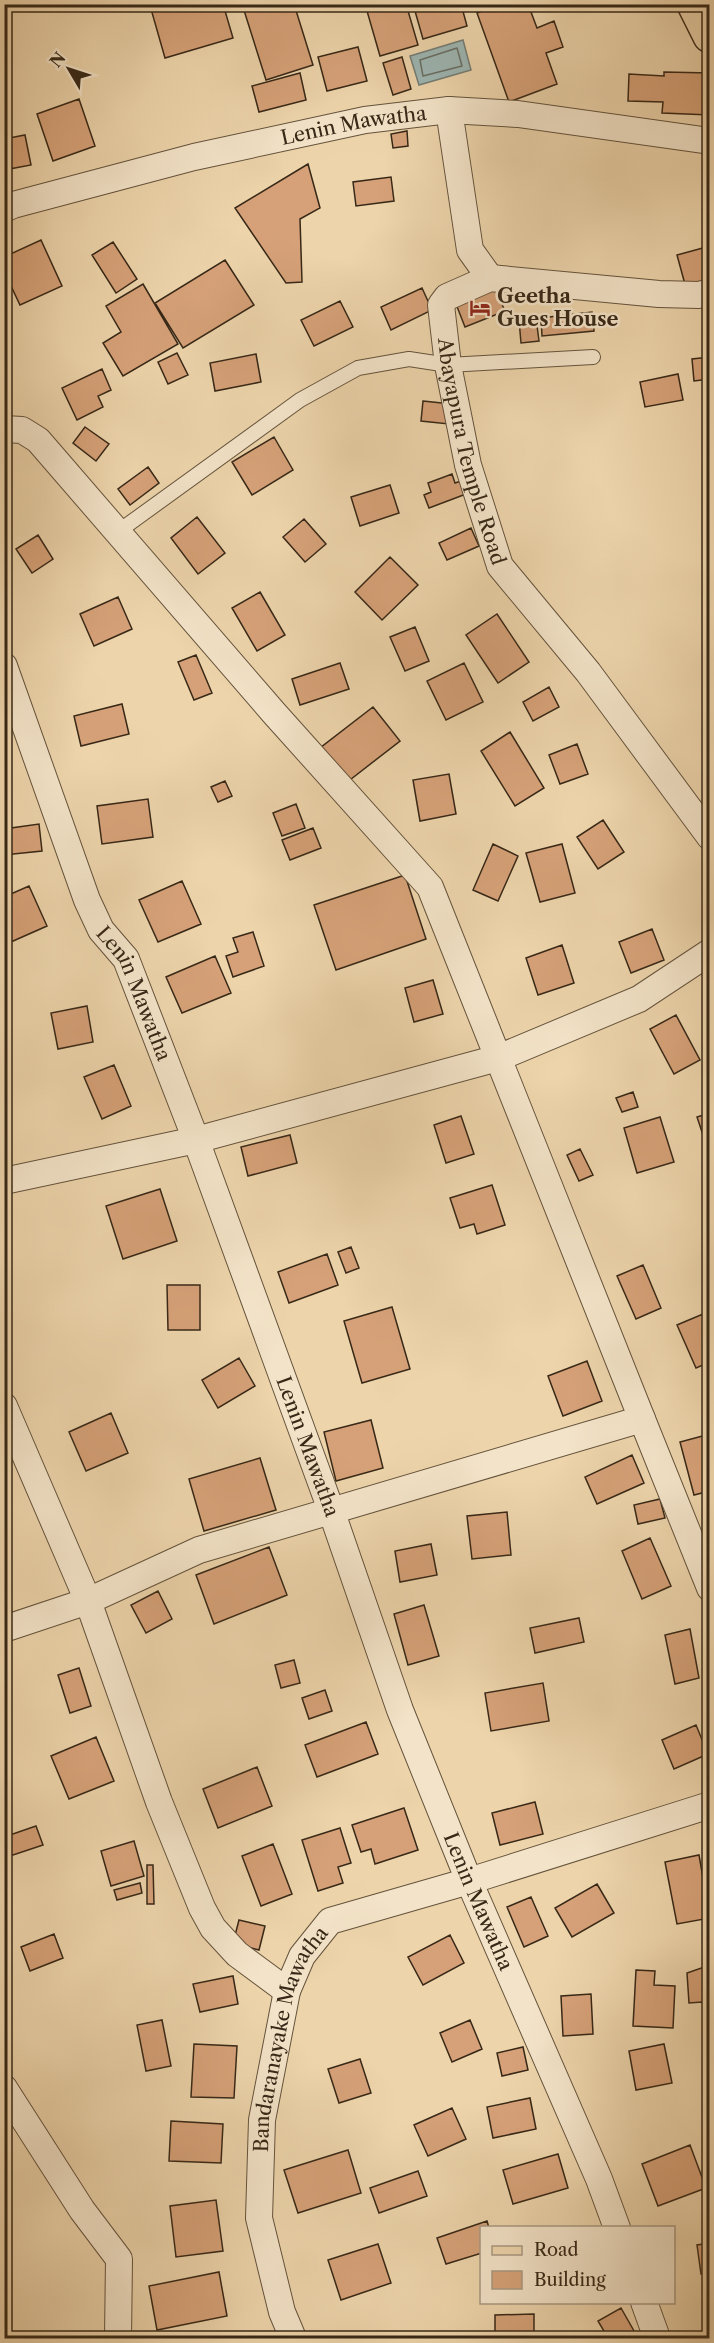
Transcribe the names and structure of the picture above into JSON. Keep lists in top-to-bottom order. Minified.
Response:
{"streets":{"street":["Lenin Mawatha","Abayapura Temple Road","Bandaranayake Mawatha"]},"crossings":[["Lenin Mawatha","Bandaranayake Mawatha"]],"places":{"hotel":["Geetha Gues House"]},"legend":["Road","Building"],"north":"top left"}
